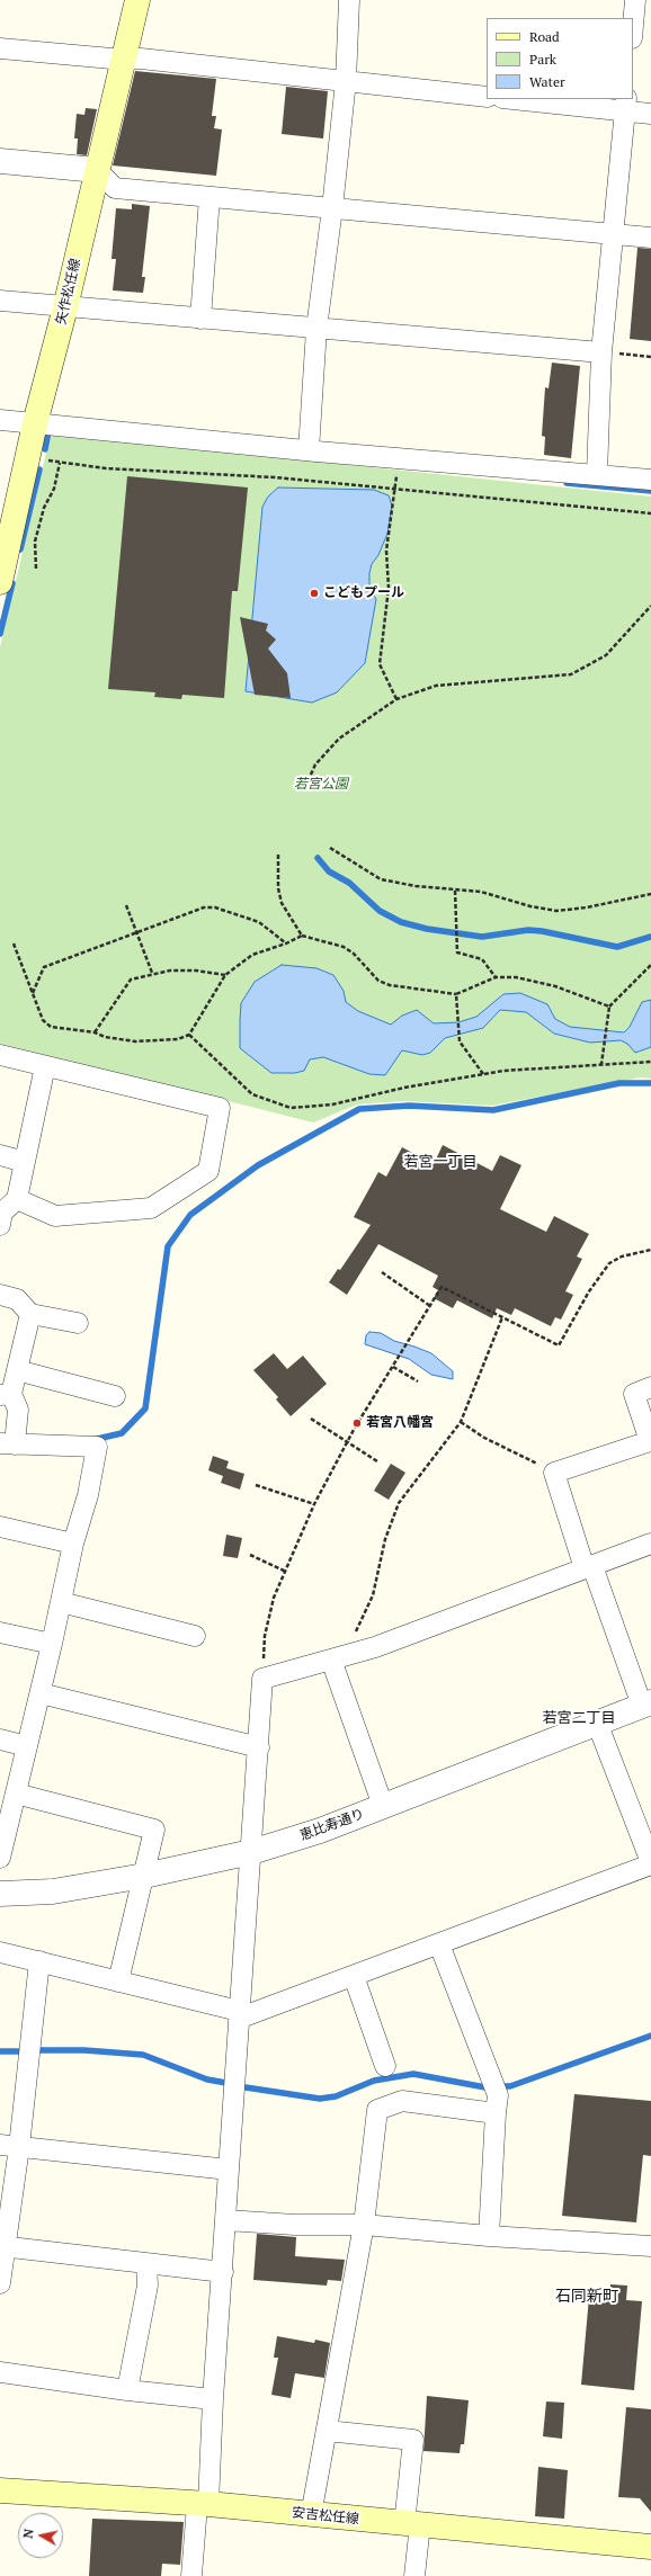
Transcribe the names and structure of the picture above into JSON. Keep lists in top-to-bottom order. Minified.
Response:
{"streets":{"main road":["矢作松任線","安吉松任線"],"street":["恵比寿通り"]},"districts":["若宮一丁目","若宮二丁目","石同新町"],"parks":["若宮公園"],"places":["こどもプール","若宮八幡宮"],"legend":["Road","Park","Water"],"north":"left"}
